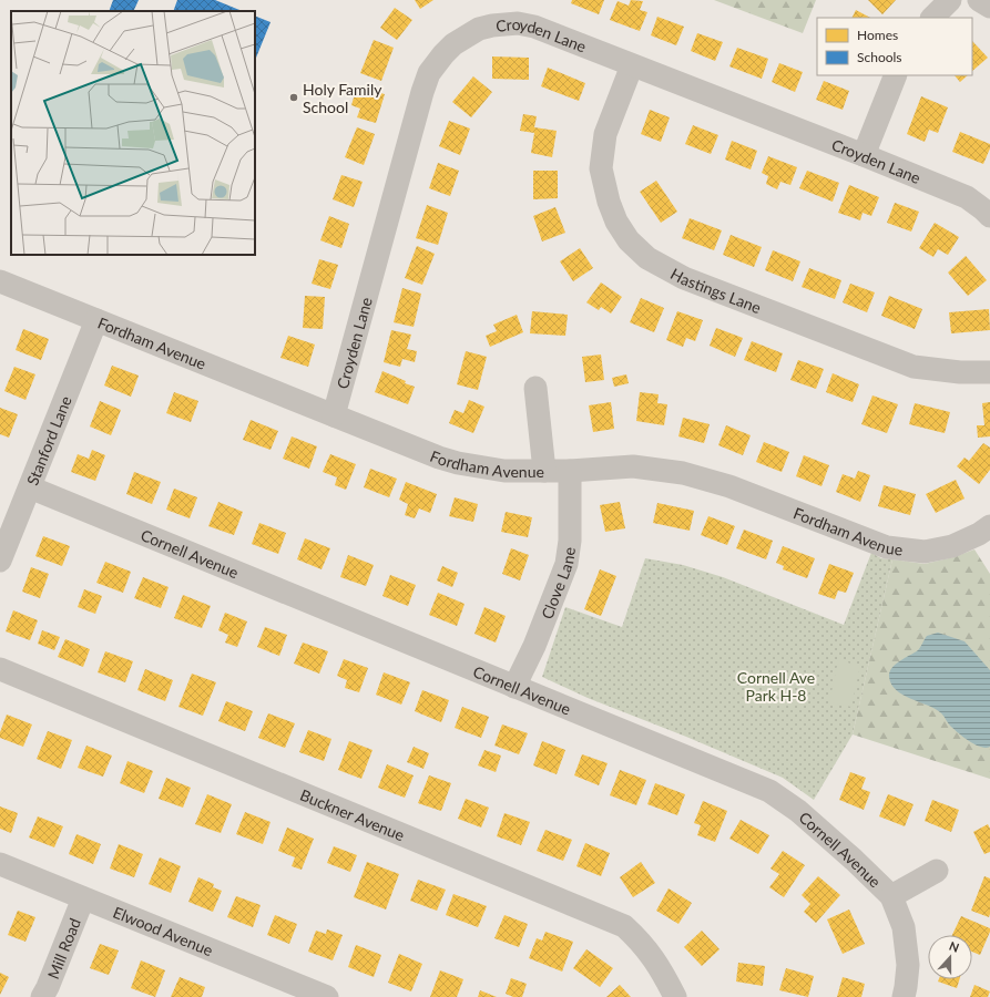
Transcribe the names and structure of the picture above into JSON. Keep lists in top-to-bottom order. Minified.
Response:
{"streets":{"street":["Croyden Lane","Hastings Lane","Fordham Avenue","Stanford Lane","Cornell Avenue","Clove Lane","Buckner Avenue","Elwood Avenue","Mill Road"]},"crossings":[["Croyden Lane","Hastings Lane"],["Croyden Lane","Fordham Avenue"],["Fordham Avenue","Stanford Lane"],["Fordham Avenue","Clove Lane"],["Stanford Lane","Cornell Avenue"],["Cornell Avenue","Clove Lane"],["Elwood Avenue","Mill Road"]],"parks":["Cornell Ave Park H-8"],"places":["Holy Family School"],"legend":["Homes","Schools"],"north":"top"}
